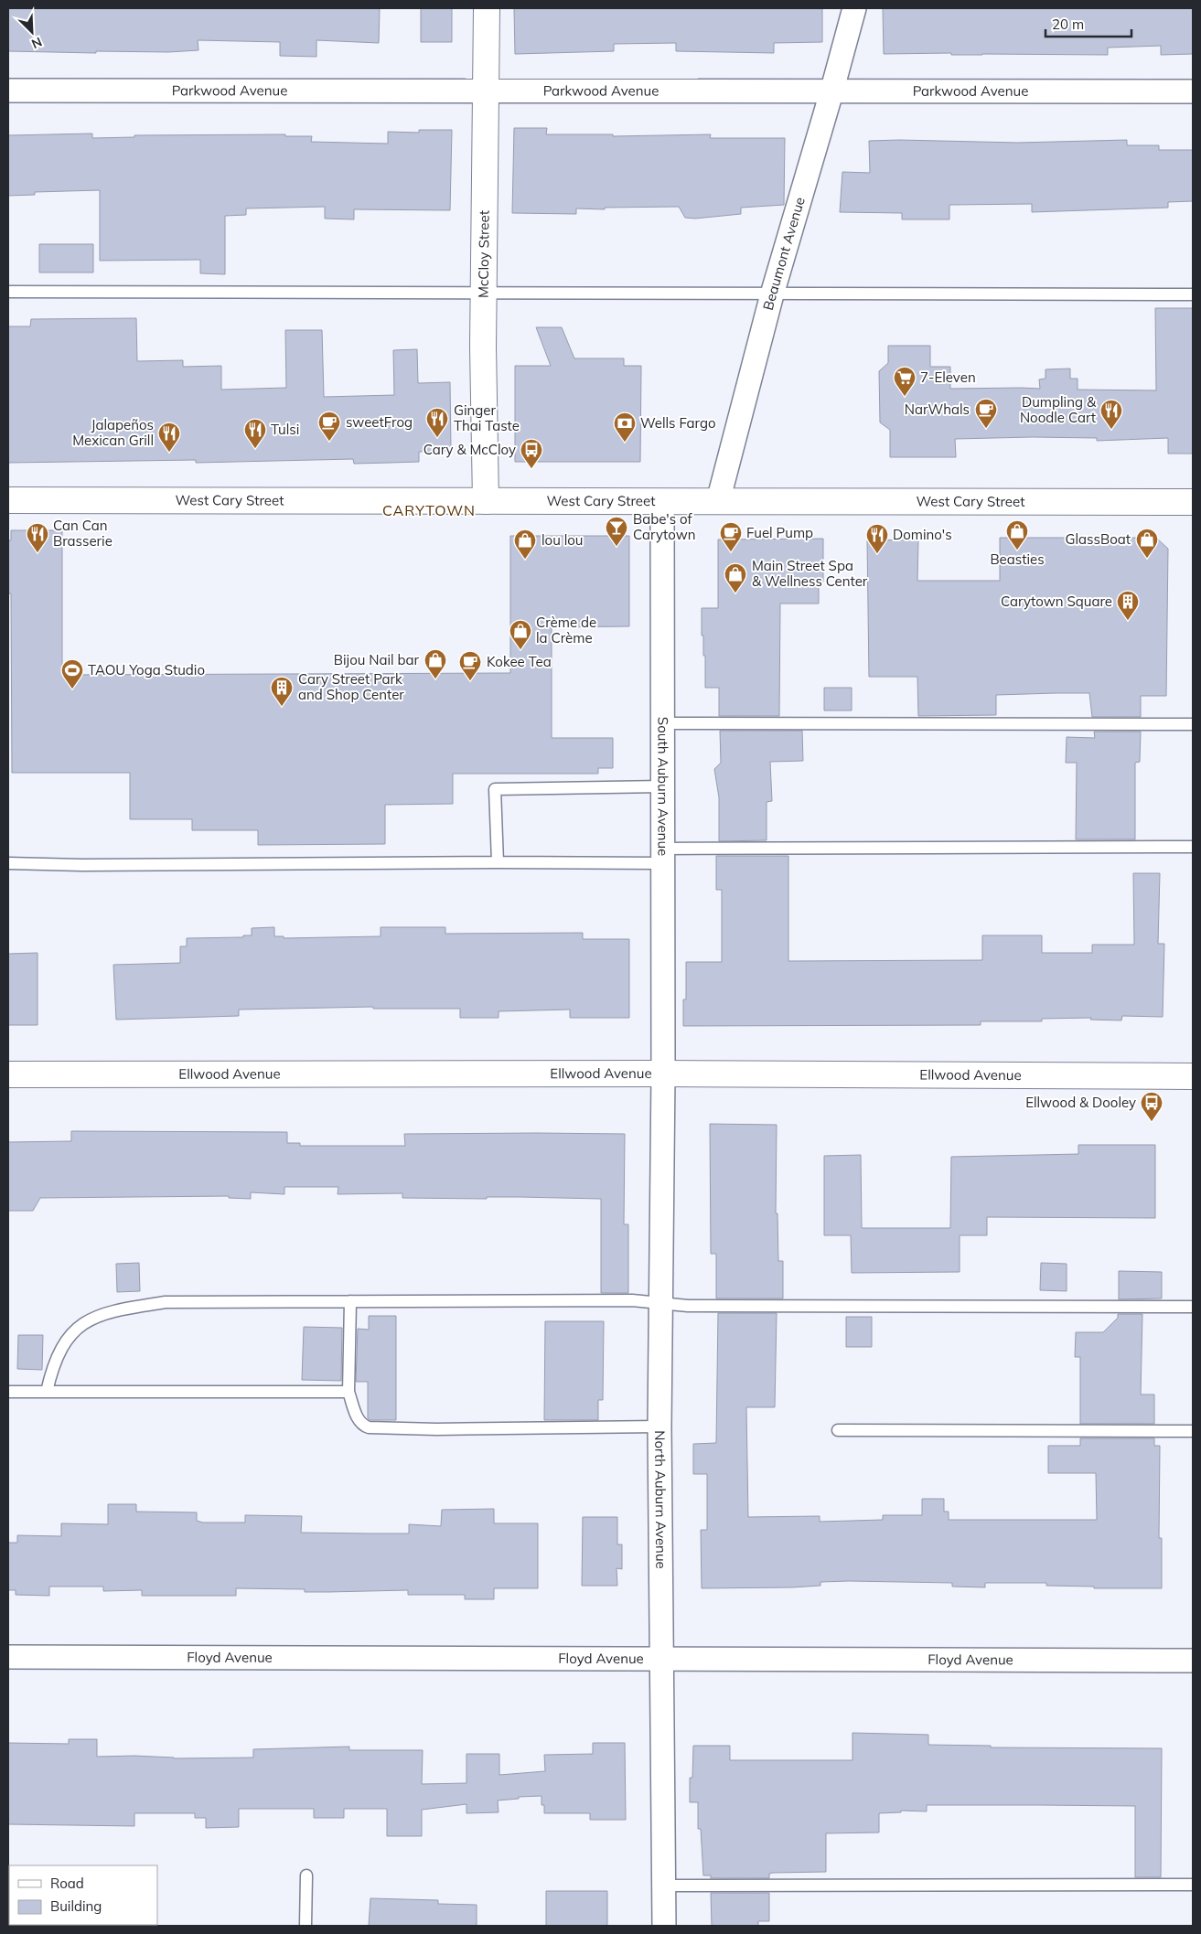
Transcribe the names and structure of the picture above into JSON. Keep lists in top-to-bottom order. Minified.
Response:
{"streets":{"main road":["McCloy Street","West Cary Street","Ellwood Avenue"],"street":["Parkwood Avenue","Beaumont Avenue","South Auburn Avenue","North Auburn Avenue","Floyd Avenue"]},"crossings":[["Parkwood Avenue","McCloy Street"],["Parkwood Avenue","Beaumont Avenue"],["McCloy Street","West Cary Street"],["Beaumont Avenue","West Cary Street"],["West Cary Street","South Auburn Avenue"],["South Auburn Avenue","Ellwood Avenue"],["South Auburn Avenue","North Auburn Avenue"],["Ellwood Avenue","North Auburn Avenue"],["North Auburn Avenue","Floyd Avenue"]],"districts":["CARYTOWN"],"places":{"supermarket":["7-Eleven"],"cafe":["NarWhals","sweetFrog","Fuel Pump","Kokee Tea"],"restaurant":["Dumpling & Noodle Cart","Ginger Thai Taste","Tulsi","Jalapeños Mexican Grill","Can Can Brasserie","Domino's"],"bank":["Wells Fargo"],"bus stop":["Cary & McCloy","Ellwood & Dooley"],"bar":["Babe's of Carytown"],"shop":["Beasties","GlassBoat","lou lou","Main Street Spa & Wellness Center","Crème de la Crème","Bijou Nail bar"],"building":["Carytown Square","Cary Street Park and Shop Center"],"sports":["TAOU Yoga Studio"]},"legend":["Road","Building"],"scale_bar":"20 m","north":"bottom right"}
